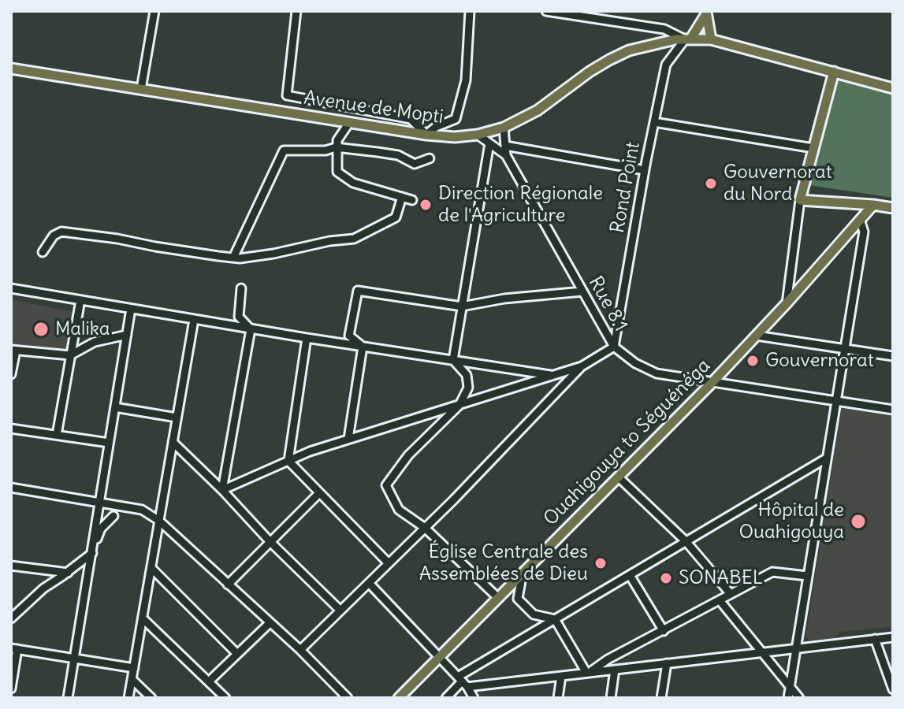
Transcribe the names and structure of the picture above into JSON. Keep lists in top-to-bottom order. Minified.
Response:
{"streets":{"main road":["Avenue de Mopti","Ouahigouya to Séguénéga"],"street":["Rond Point","Rue 8.1"]},"crossings":[["Avenue de Mopti","Rond Point"],["Avenue de Mopti","Rue 8.1"],["Rond Point","Rue 8.1"],["Rue 8.1","Ouahigouya to Séguénéga"]],"places":["Gouvernorat du Nord","Direction Régionale de l'Agriculture","Malika","Gouvernorat","Hôpital de Ouahigouya","Église Centrale des Assemblées de Dieu","SONABEL"]}
